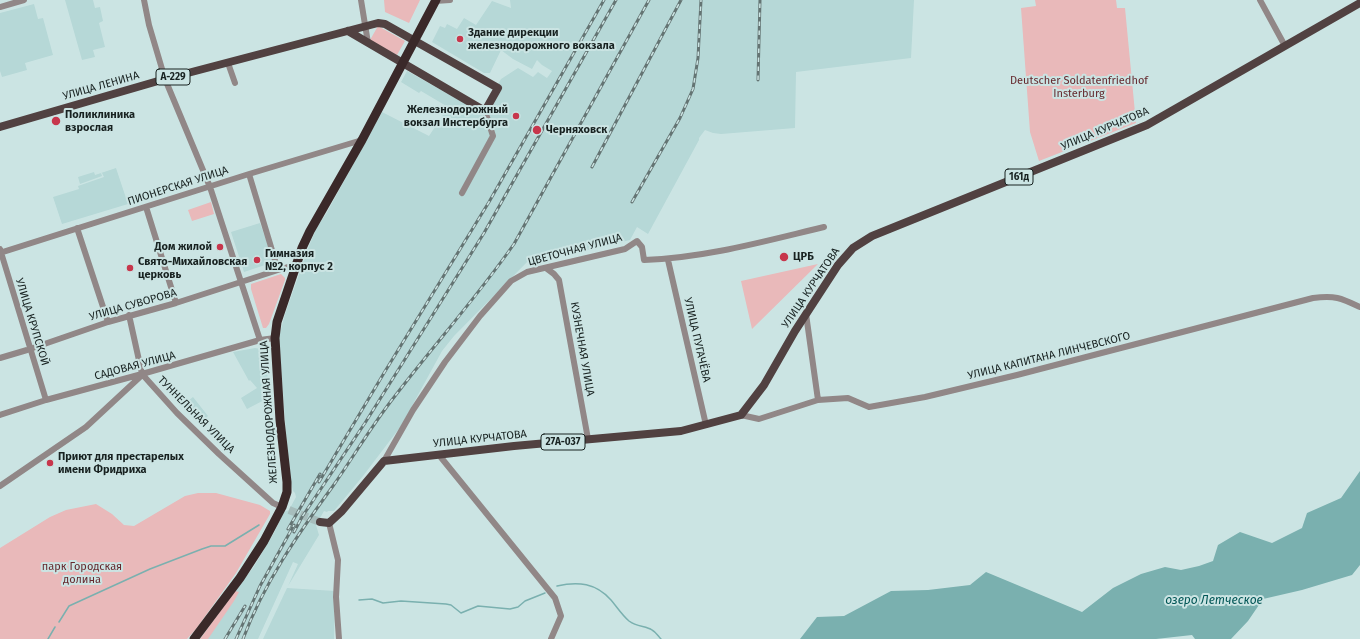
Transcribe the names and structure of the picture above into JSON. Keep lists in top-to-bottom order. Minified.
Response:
{"streets":{"highway":["ЖЕЛЕЗНОДОРОЖНАЯ УЛИЦА"],"main road":["А-229","УЛИЦА ЛЕНИНА","УЛИЦА КУРЧАТОВА","161д","27А-037"],"street":["ПИОНЕРСКАЯ УЛИЦА","ЦВЕТОЧНАЯ УЛИЦА","УЛИЦА СУВОРОВА","УЛИЦА КРУПСКОЙ","УЛИЦА ПУГАЧЁВА","КУЗНЕЧНАЯ УЛИЦА","УЛИЦА КАПИТАНА ЛИНЧЕВСКОГО","САДОВАЯ УЛИЦА","ТУННЕЛЬНАЯ УЛИЦА"]},"crossings":[["УЛИЦА ЛЕНИНА","ЖЕЛЕЗНОДОРОЖНАЯ УЛИЦА"],["УЛИЦА КУРЧАТОВА","ЦВЕТОЧНАЯ УЛИЦА"],["УЛИЦА КУРЧАТОВА","УЛИЦА ПУГАЧЁВА"],["УЛИЦА КУРЧАТОВА","КУЗНЕЧНАЯ УЛИЦА"],["УЛИЦА КУРЧАТОВА","УЛИЦА КАПИТАНА ЛИНЧЕВСКОГО"],["ПИОНЕРСКАЯ УЛИЦА","УЛИЦА КРУПСКОЙ"],["ПИОНЕРСКАЯ УЛИЦА","ЖЕЛЕЗНОДОРОЖНАЯ УЛИЦА"],["ЦВЕТОЧНАЯ УЛИЦА","УЛИЦА ПУГАЧЁВА"],["ЦВЕТОЧНАЯ УЛИЦА","КУЗНЕЧНАЯ УЛИЦА"],["УЛИЦА СУВОРОВА","УЛИЦА КРУПСКОЙ"],["УЛИЦА СУВОРОВА","ЖЕЛЕЗНОДОРОЖНАЯ УЛИЦА"],["УЛИЦА СУВОРОВА","ТУННЕЛЬНАЯ УЛИЦА"],["УЛИЦА КРУПСКОЙ","САДОВАЯ УЛИЦА"],["САДОВАЯ УЛИЦА","ЖЕЛЕЗНОДОРОЖНАЯ УЛИЦА"],["САДОВАЯ УЛИЦА","ТУННЕЛЬНАЯ УЛИЦА"],["ЖЕЛЕЗНОДОРОЖНАЯ УЛИЦА","ТУННЕЛЬНАЯ УЛИЦА"]],"water":["озеро Летческое"],"parks":["Deutscher Soldatenfriedhof Insterburg","парк Городская долина"],"places":["Здание дирекции железнодорожного вокзала","Железнодорожный вокзал Инстербурга","Поликлиника взрослая","Черняховск","Дом жилой","ЦРБ","Гимназия №2, корпус 2","Свято-Михайловская церковь","Приют для престарелых имени Фридриха"]}
